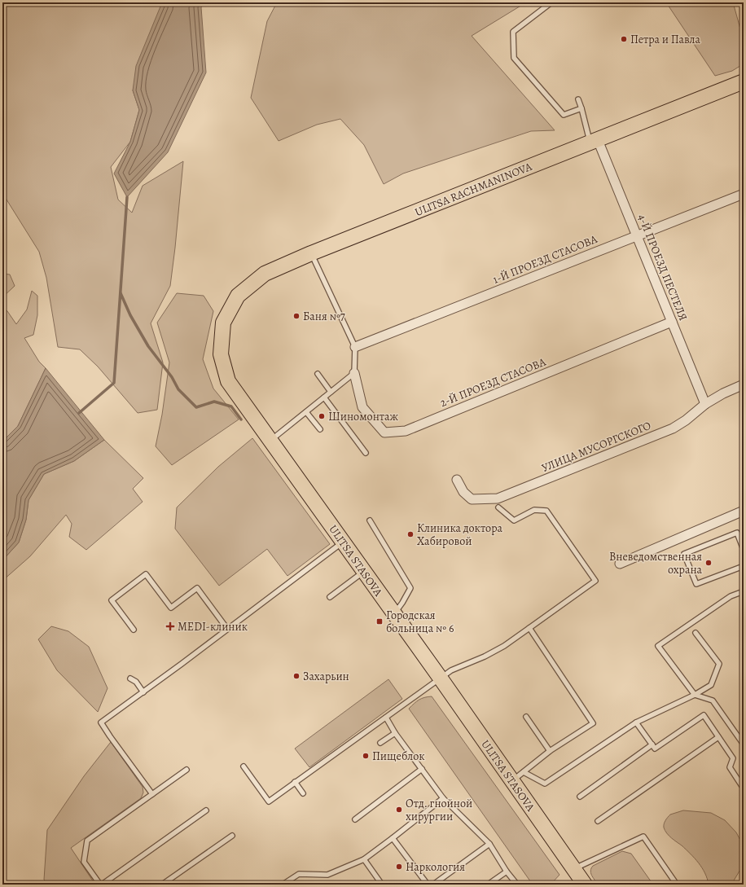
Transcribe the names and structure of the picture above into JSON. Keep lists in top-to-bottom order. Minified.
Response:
{"streets":{"main road":["ULITSA RACHMANINOVA","ULITSA STASOVA"],"street":["1-Й ПРОЕЗД СТАСОВА","4-Й ПРОЕЗД ПЕСТЕЛЯ","2-Й ПРОЕЗД СТАСОВА","УЛИЦА МУСОРГСКОГО"]},"crossings":[["ULITSA RACHMANINOVA","4-Й ПРОЕЗД ПЕСТЕЛЯ"],["ULITSA RACHMANINOVA","ULITSA STASOVA"],["1-Й ПРОЕЗД СТАСОВА","4-Й ПРОЕЗД ПЕСТЕЛЯ"],["4-Й ПРОЕЗД ПЕСТЕЛЯ","2-Й ПРОЕЗД СТАСОВА"],["4-Й ПРОЕЗД ПЕСТЕЛЯ","УЛИЦА МУСОРГСКОГО"]],"places":{"other":["Петра и Павла","Баня №7","Шиномонтаж","Клиника доктора Хабировой","Вневедомственная охрана","Захарьин","Пищеблок","Отд. гнойной хирургии","Наркология"],"transit":["Городская больница № 6"],"health":["MEDI-клиник"]}}
